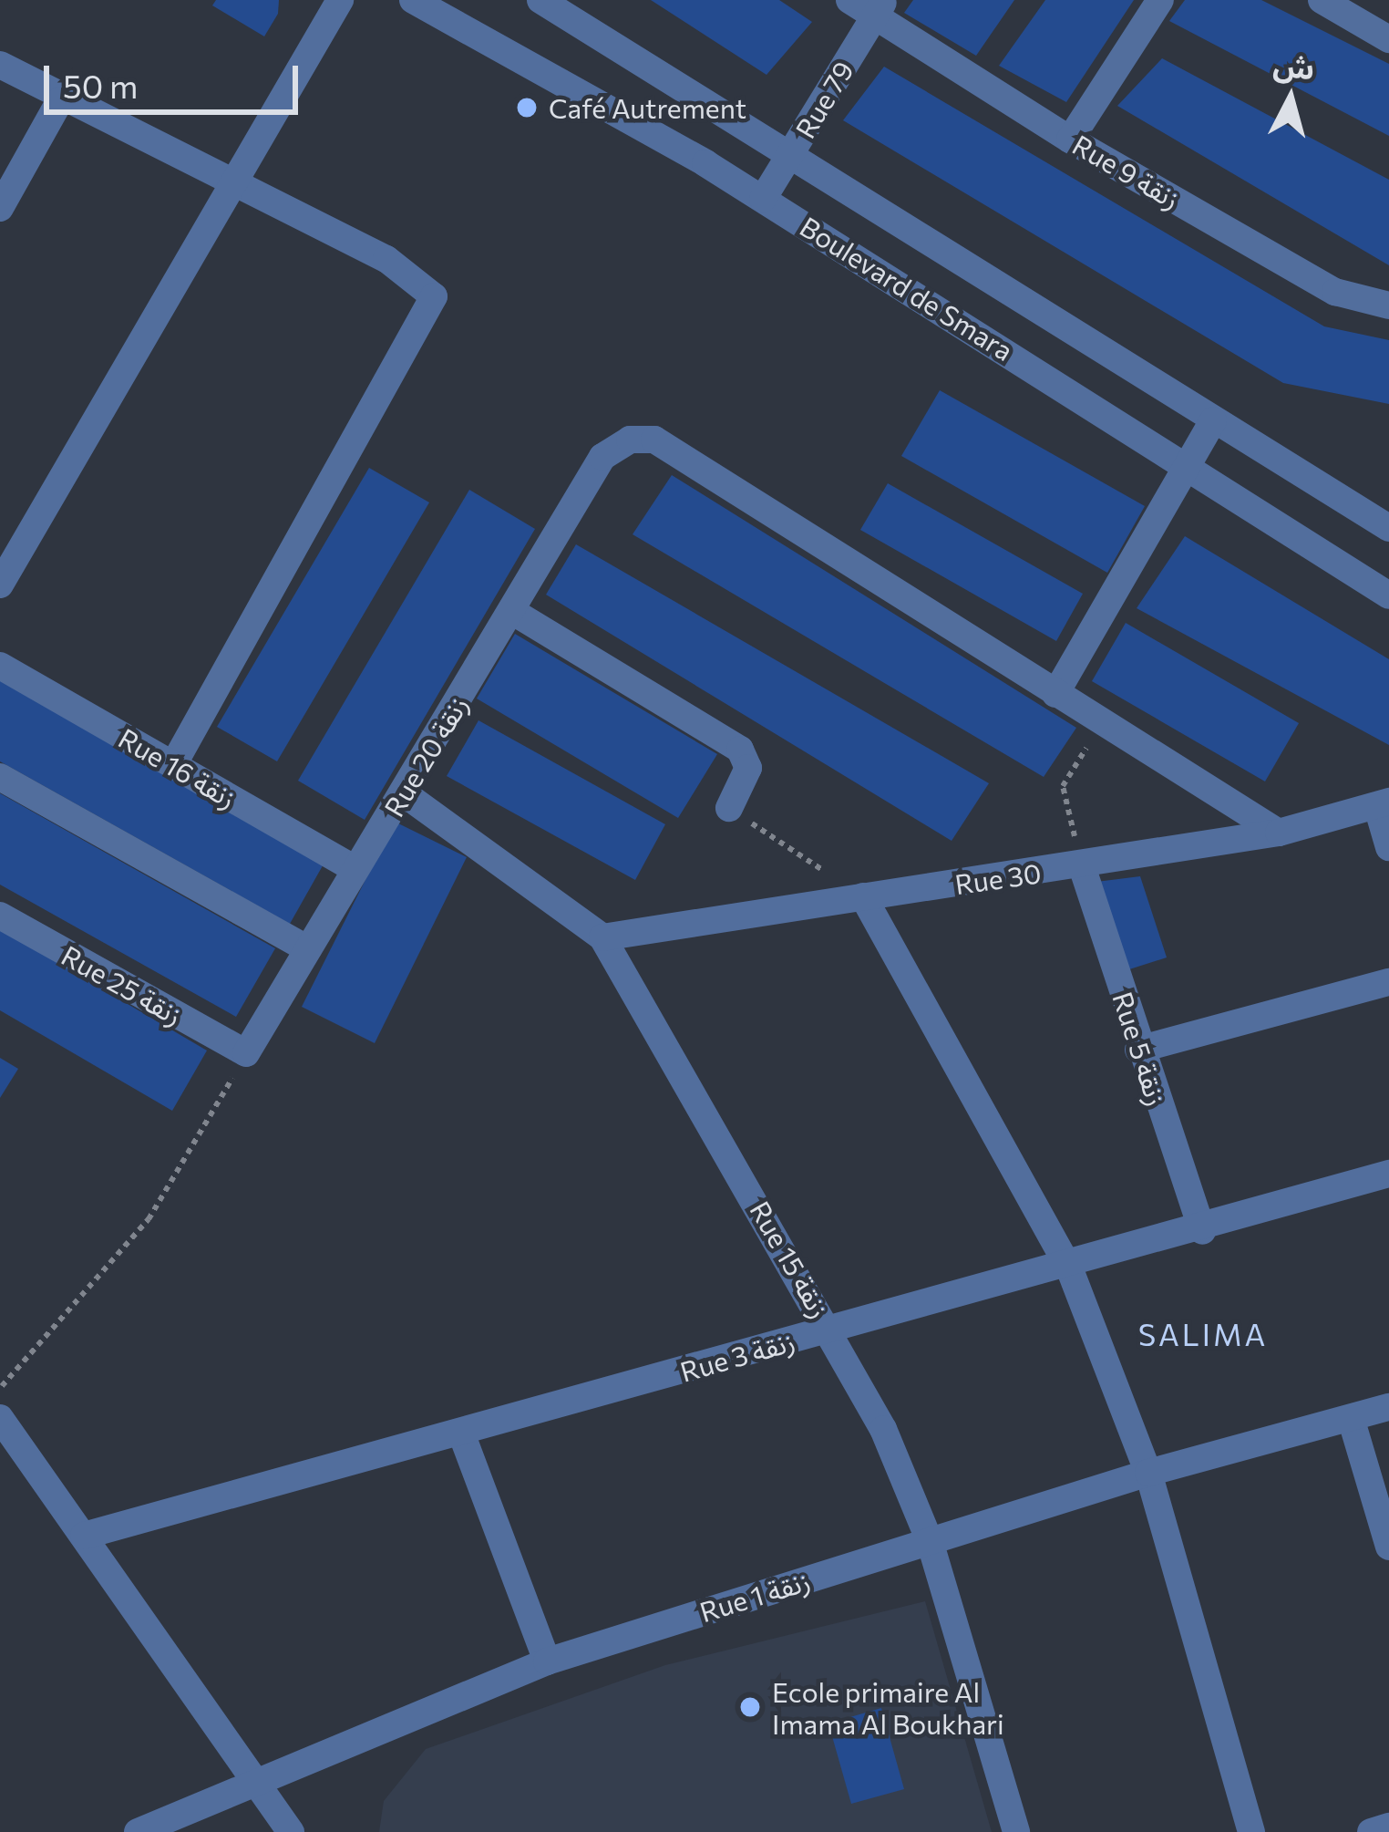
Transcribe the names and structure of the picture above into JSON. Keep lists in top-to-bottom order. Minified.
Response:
{"streets":{"street":["Rue 79","Rue 9 زنقة","Boulevard de Smara","Rue 20 زنقة","Rue 16 زنقة","Rue 30","Rue 25 زنقة","Rue 5 زنقة","Rue 15 زنقة","Rue 3 زنقة","Rue 1 زنقة"]},"crossings":[["Rue 79","Rue 9 زنقة"],["Rue 79","Boulevard de Smara"],["Rue 20 زنقة","Rue 16 زنقة"],["Rue 20 زنقة","Rue 25 زنقة"],["Rue 20 زنقة","Rue 15 زنقة"],["Rue 30","Rue 5 زنقة"],["Rue 30","Rue 15 زنقة"],["Rue 5 زنقة","Rue 3 زنقة"],["Rue 15 زنقة","Rue 3 زنقة"],["Rue 15 زنقة","Rue 1 زنقة"]],"districts":["SALIMA"],"places":["Café Autrement","Ecole primaire Al Imama Al Boukhari"],"scale_bar":"50 m","north":"top"}
